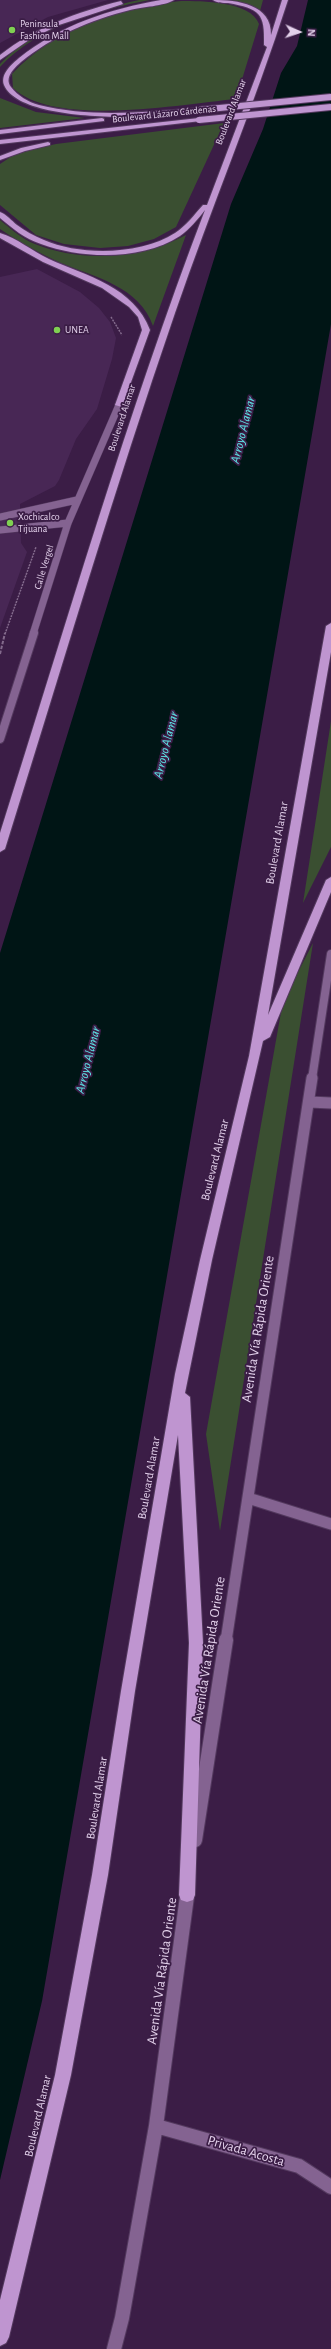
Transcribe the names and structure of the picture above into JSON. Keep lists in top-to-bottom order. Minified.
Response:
{"streets":{"highway":["Boulevard Alamar","Boulevard Lázaro Cárdenas"],"street":["Calle Vergel","Avenida Vía Rápida Oriente","Privada Acosta"]},"crossings":[["Avenida Vía Rápida Oriente","Privada Acosta"]],"water":["Arroyo Alamar"],"places":["Peninsula Fashion Mall","UNEA","Xochicalco Tijuana"],"north":"right"}
